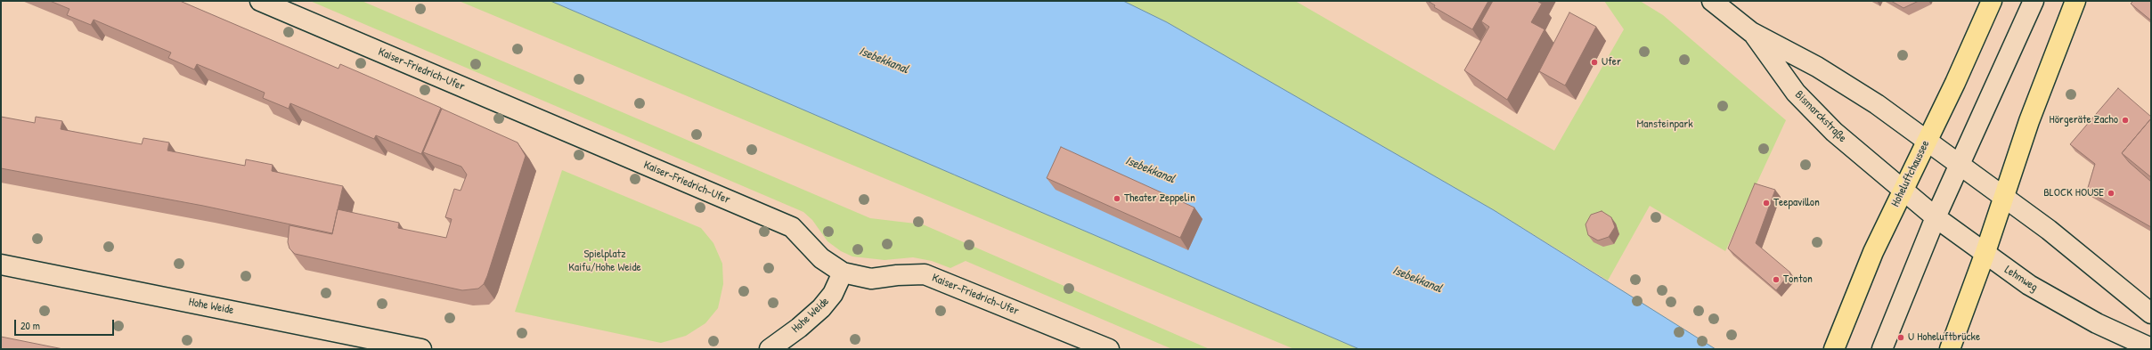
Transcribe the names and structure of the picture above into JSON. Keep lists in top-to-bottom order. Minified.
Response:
{"streets":{"main road":["Hoheluftchaussee"],"street":["Kaiser-Friedrich-Ufer","Bismarckstraße","Lehmweg","Hohe Weide"]},"crossings":[["Kaiser-Friedrich-Ufer","Hohe Weide"],["Bismarckstraße","Hoheluftchaussee"],["Bismarckstraße","Lehmweg"],["Hoheluftchaussee","Lehmweg"]],"water":["Isebekkanal"],"parks":["Mansteinpark","Spielplatz Kaifu/Hohe Weide"],"places":["Ufer","Hörgeräte Zacho","BLOCK HOUSE","Theater Zeppelin","Teepavillon","Tonton","U Hoheluftbrücke"],"scale_bar":"20 m"}
